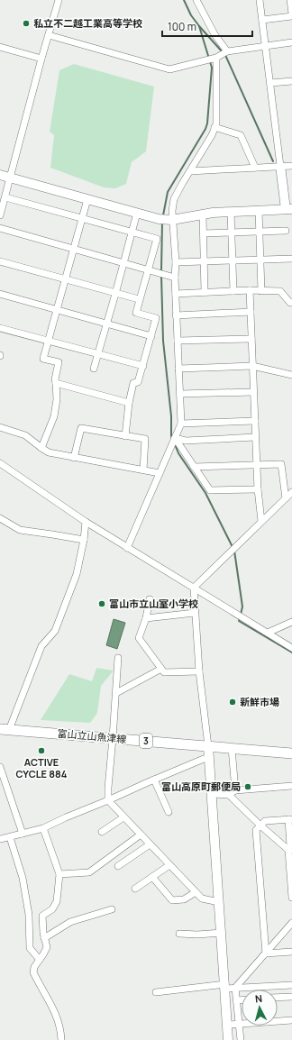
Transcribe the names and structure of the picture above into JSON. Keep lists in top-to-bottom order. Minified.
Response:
{"streets":{"main road":["富山立山魚津線","3"]},"places":["私立不二越工業高等学校","富山市立山室小学校","新鮮市場","ACTIVE CYCLE 884","富山高原町郵便局"],"scale_bar":"100 m","north":"top"}
